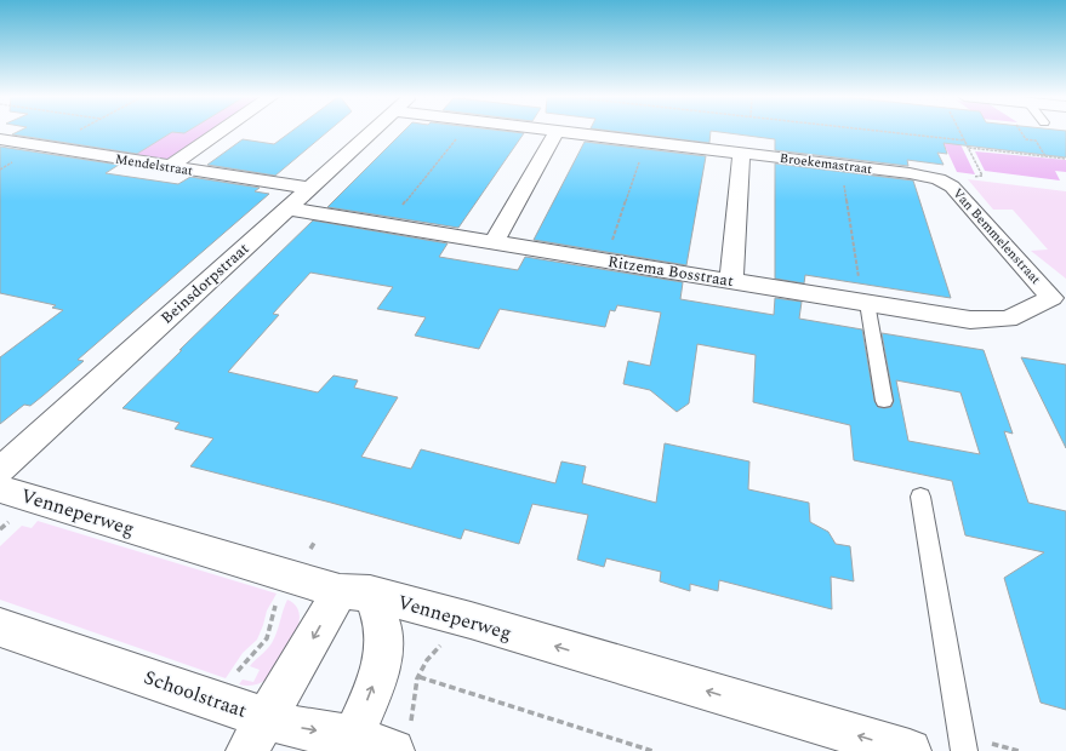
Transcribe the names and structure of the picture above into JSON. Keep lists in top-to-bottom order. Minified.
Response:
{"streets":{"street":["Broekemastraat","Mendelstraat","Van Bemmelenstraat","Ritzema Bosstraat","Beinsdorpstraat","Venneperweg","Schoolstraat"]},"crossings":[["Broekemastraat","Van Bemmelenstraat"],["Mendelstraat","Beinsdorpstraat"],["Van Bemmelenstraat","Ritzema Bosstraat"],["Ritzema Bosstraat","Beinsdorpstraat"]],"one_way":["Venneperweg"]}
